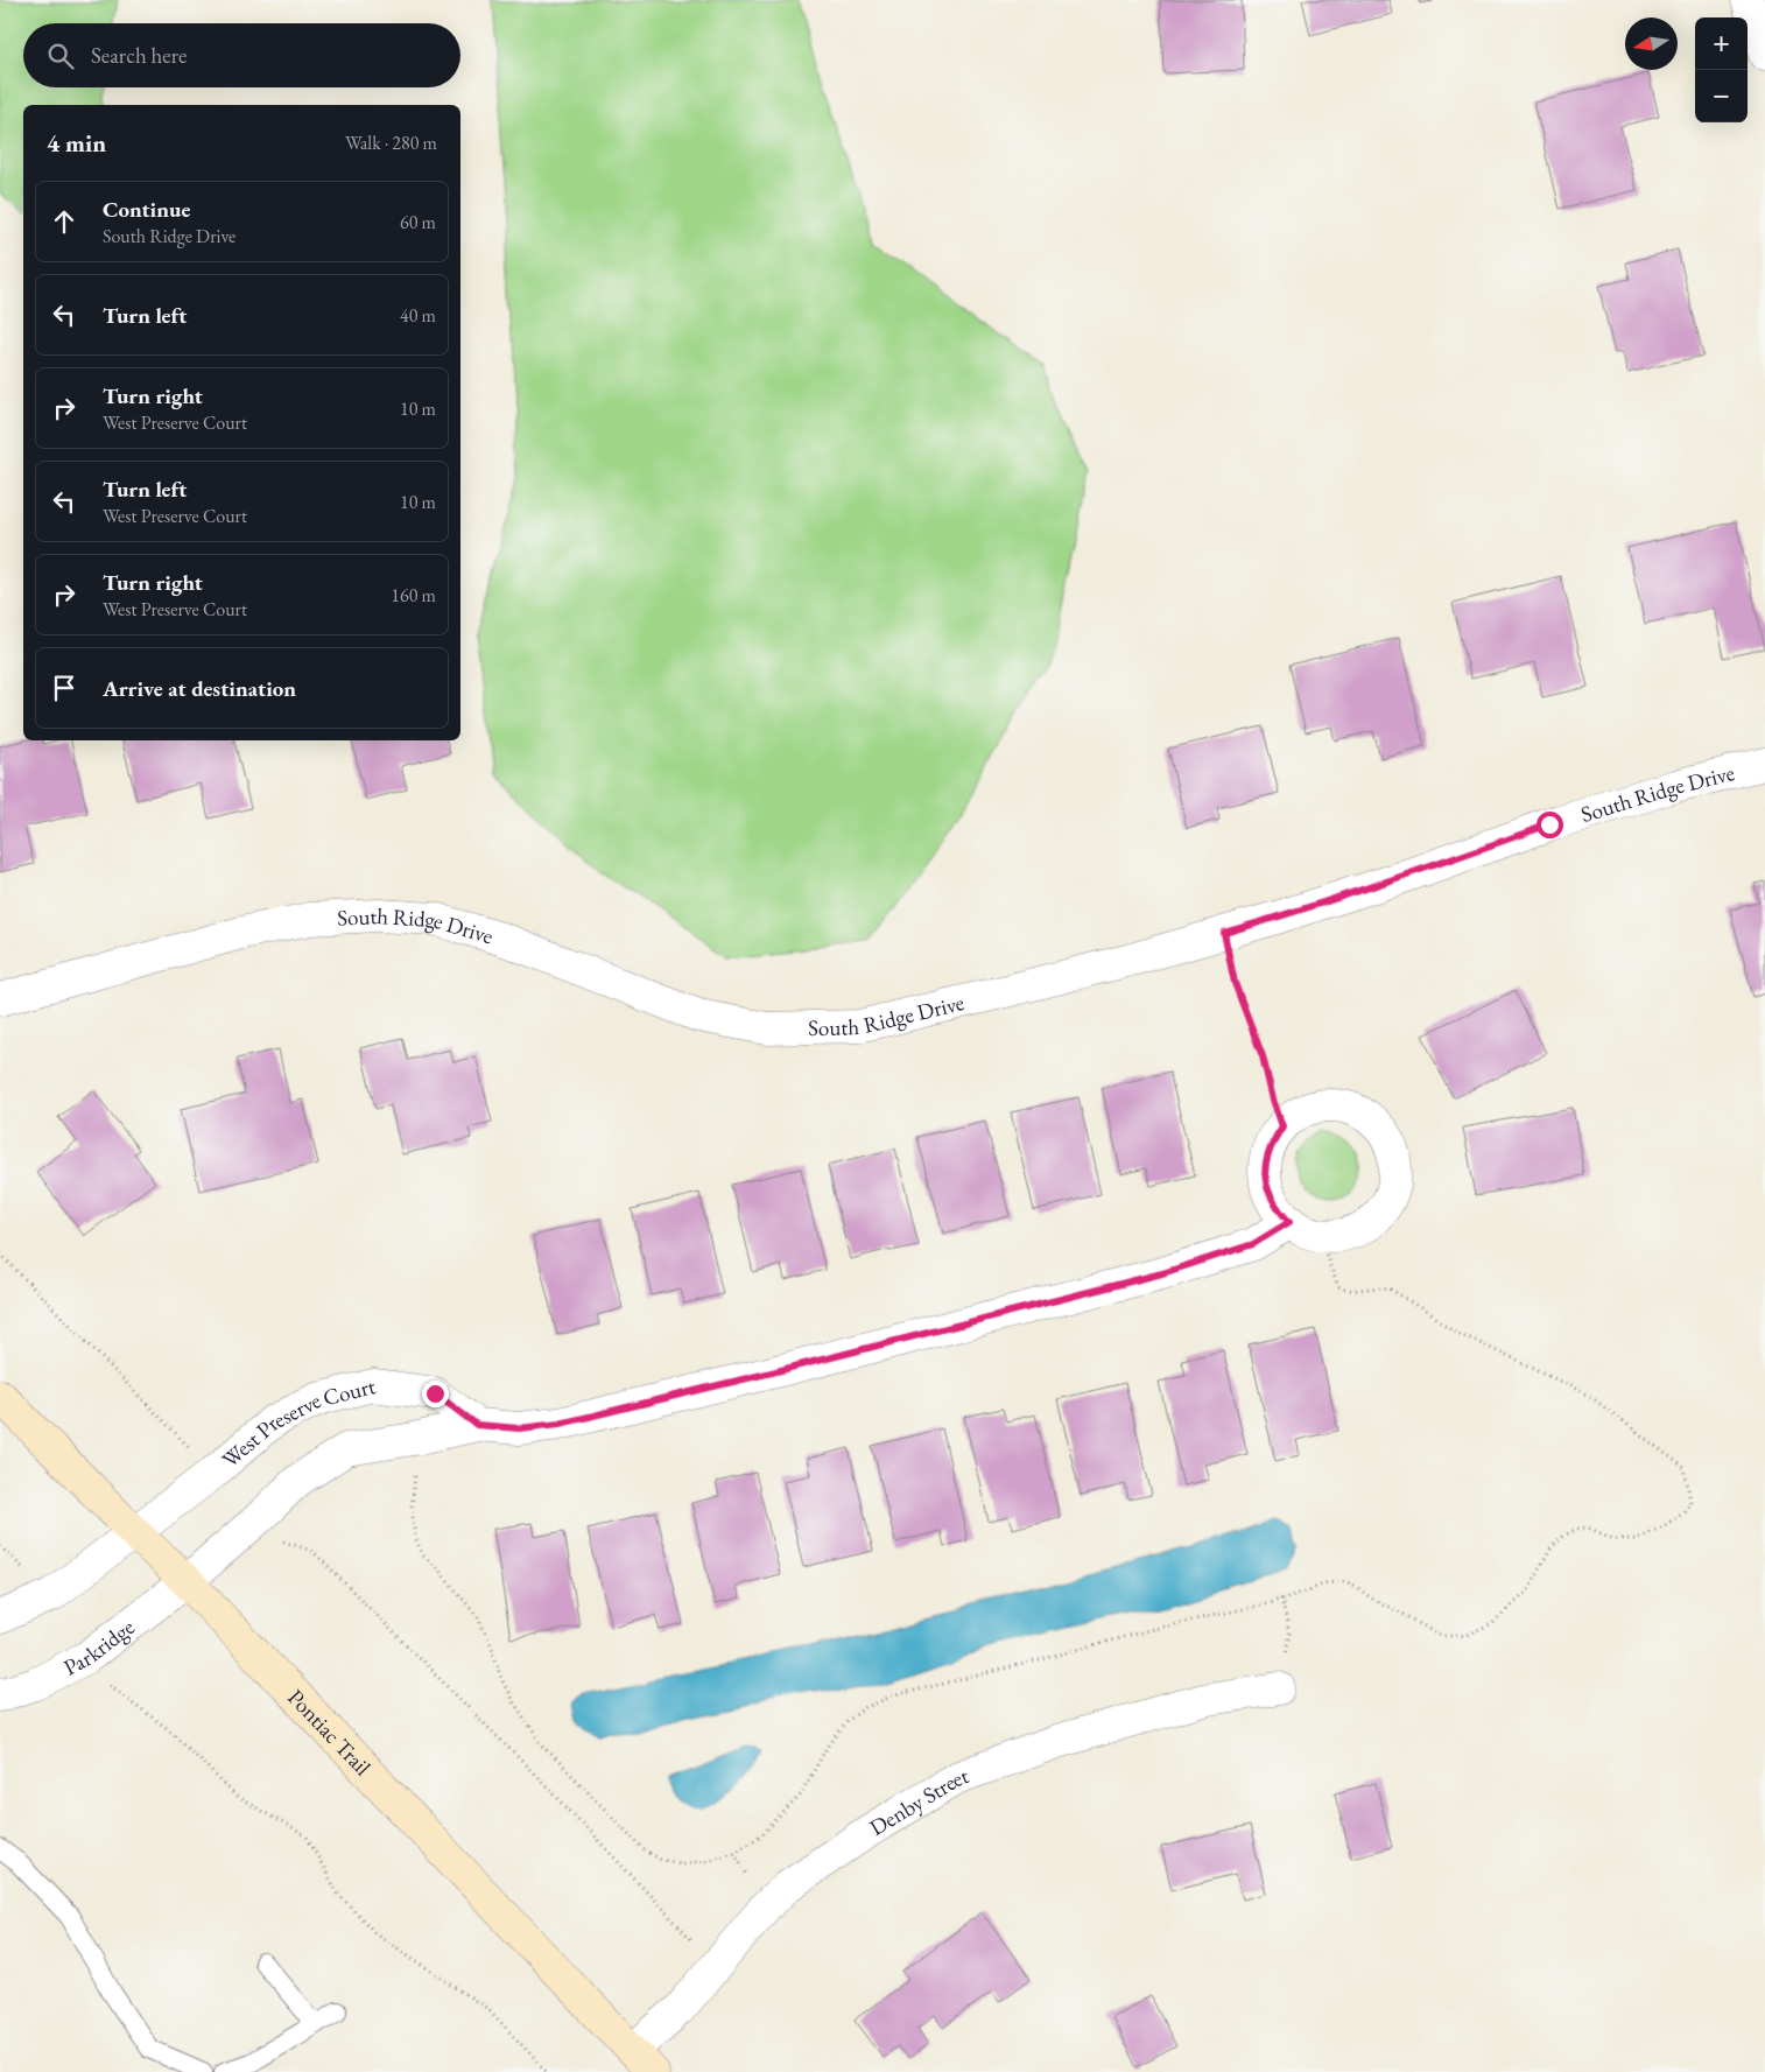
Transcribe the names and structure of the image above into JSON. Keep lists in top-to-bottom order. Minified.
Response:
{"streets":{"main road":["Pontiac Trail"],"street":["South Ridge Drive","West Preserve Court","Parkridge","Denby Street"]},"crossings":[["West Preserve Court","Parkridge"],["West Preserve Court","Pontiac Trail"],["Parkridge","Pontiac Trail"],["Pontiac Trail","Denby Street"]],"north":"left","page":{"map_buttons":["+","−"],"search":"Search here","heading":["4 min","Walk · 280 m"],"list":[["Continue","South Ridge Drive","60 m"],["Turn left","40 m"],["Turn right","West Preserve Court","10 m"],["Turn left","West Preserve Court","10 m"],["Turn right","West Preserve Court","160 m"],"Arrive at destination"]}}
